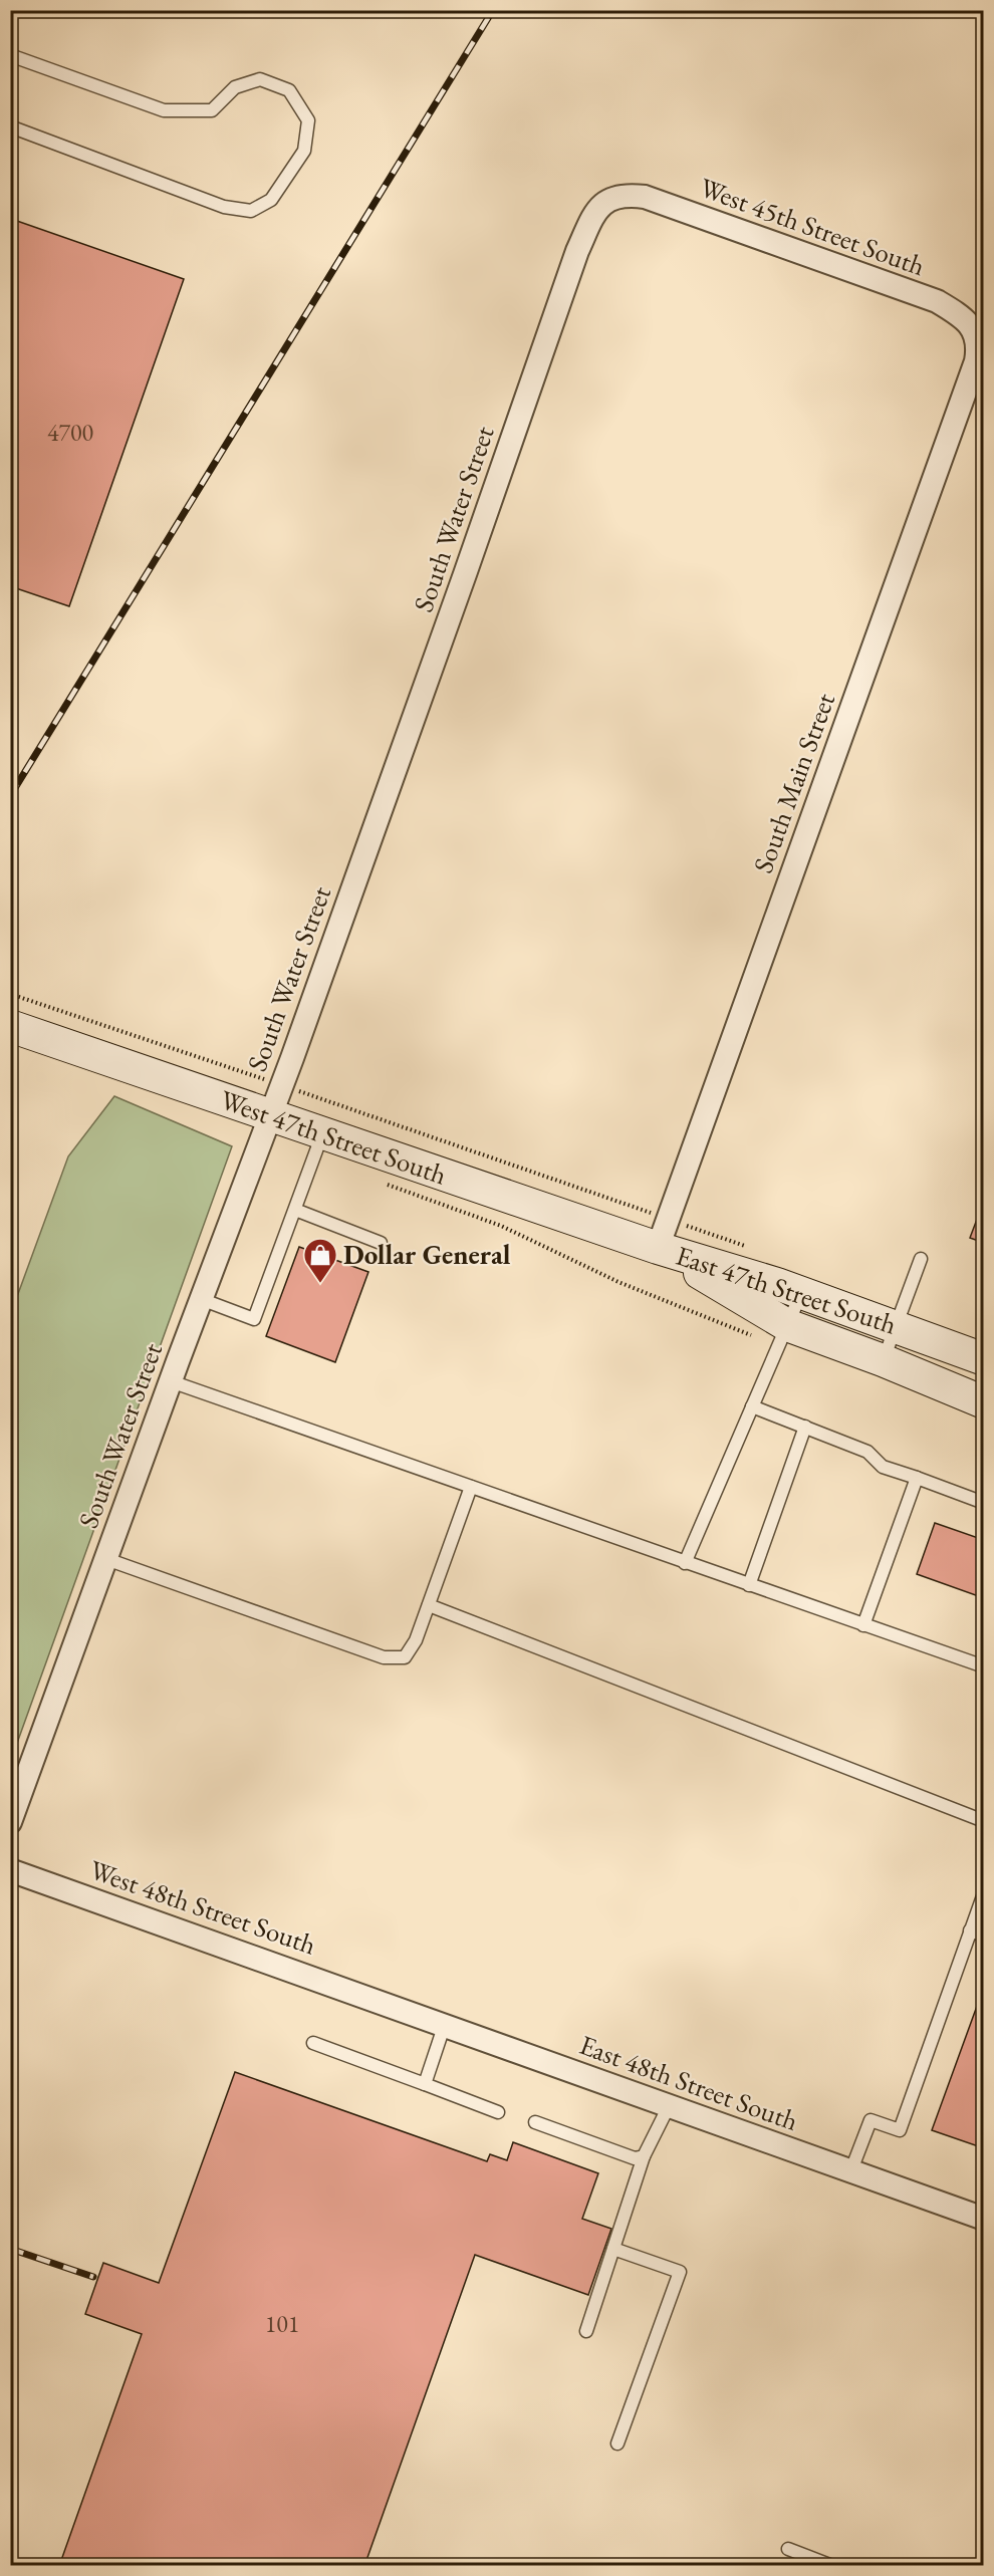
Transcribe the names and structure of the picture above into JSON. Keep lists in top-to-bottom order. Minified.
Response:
{"streets":{"street":["West 45th Street South","South Water Street","South Main Street","West 47th Street South","East 47th Street South","West 48th Street South","East 48th Street South"]},"crossings":[["West 45th Street South","South Water Street"],["West 45th Street South","South Main Street"],["South Water Street","West 47th Street South"],["South Main Street","West 47th Street South"],["South Main Street","East 47th Street South"],["West 47th Street South","East 47th Street South"],["West 48th Street South","East 48th Street South"]],"places":{"shop":["Dollar General"]},"house_numbers":["4700","101"]}
